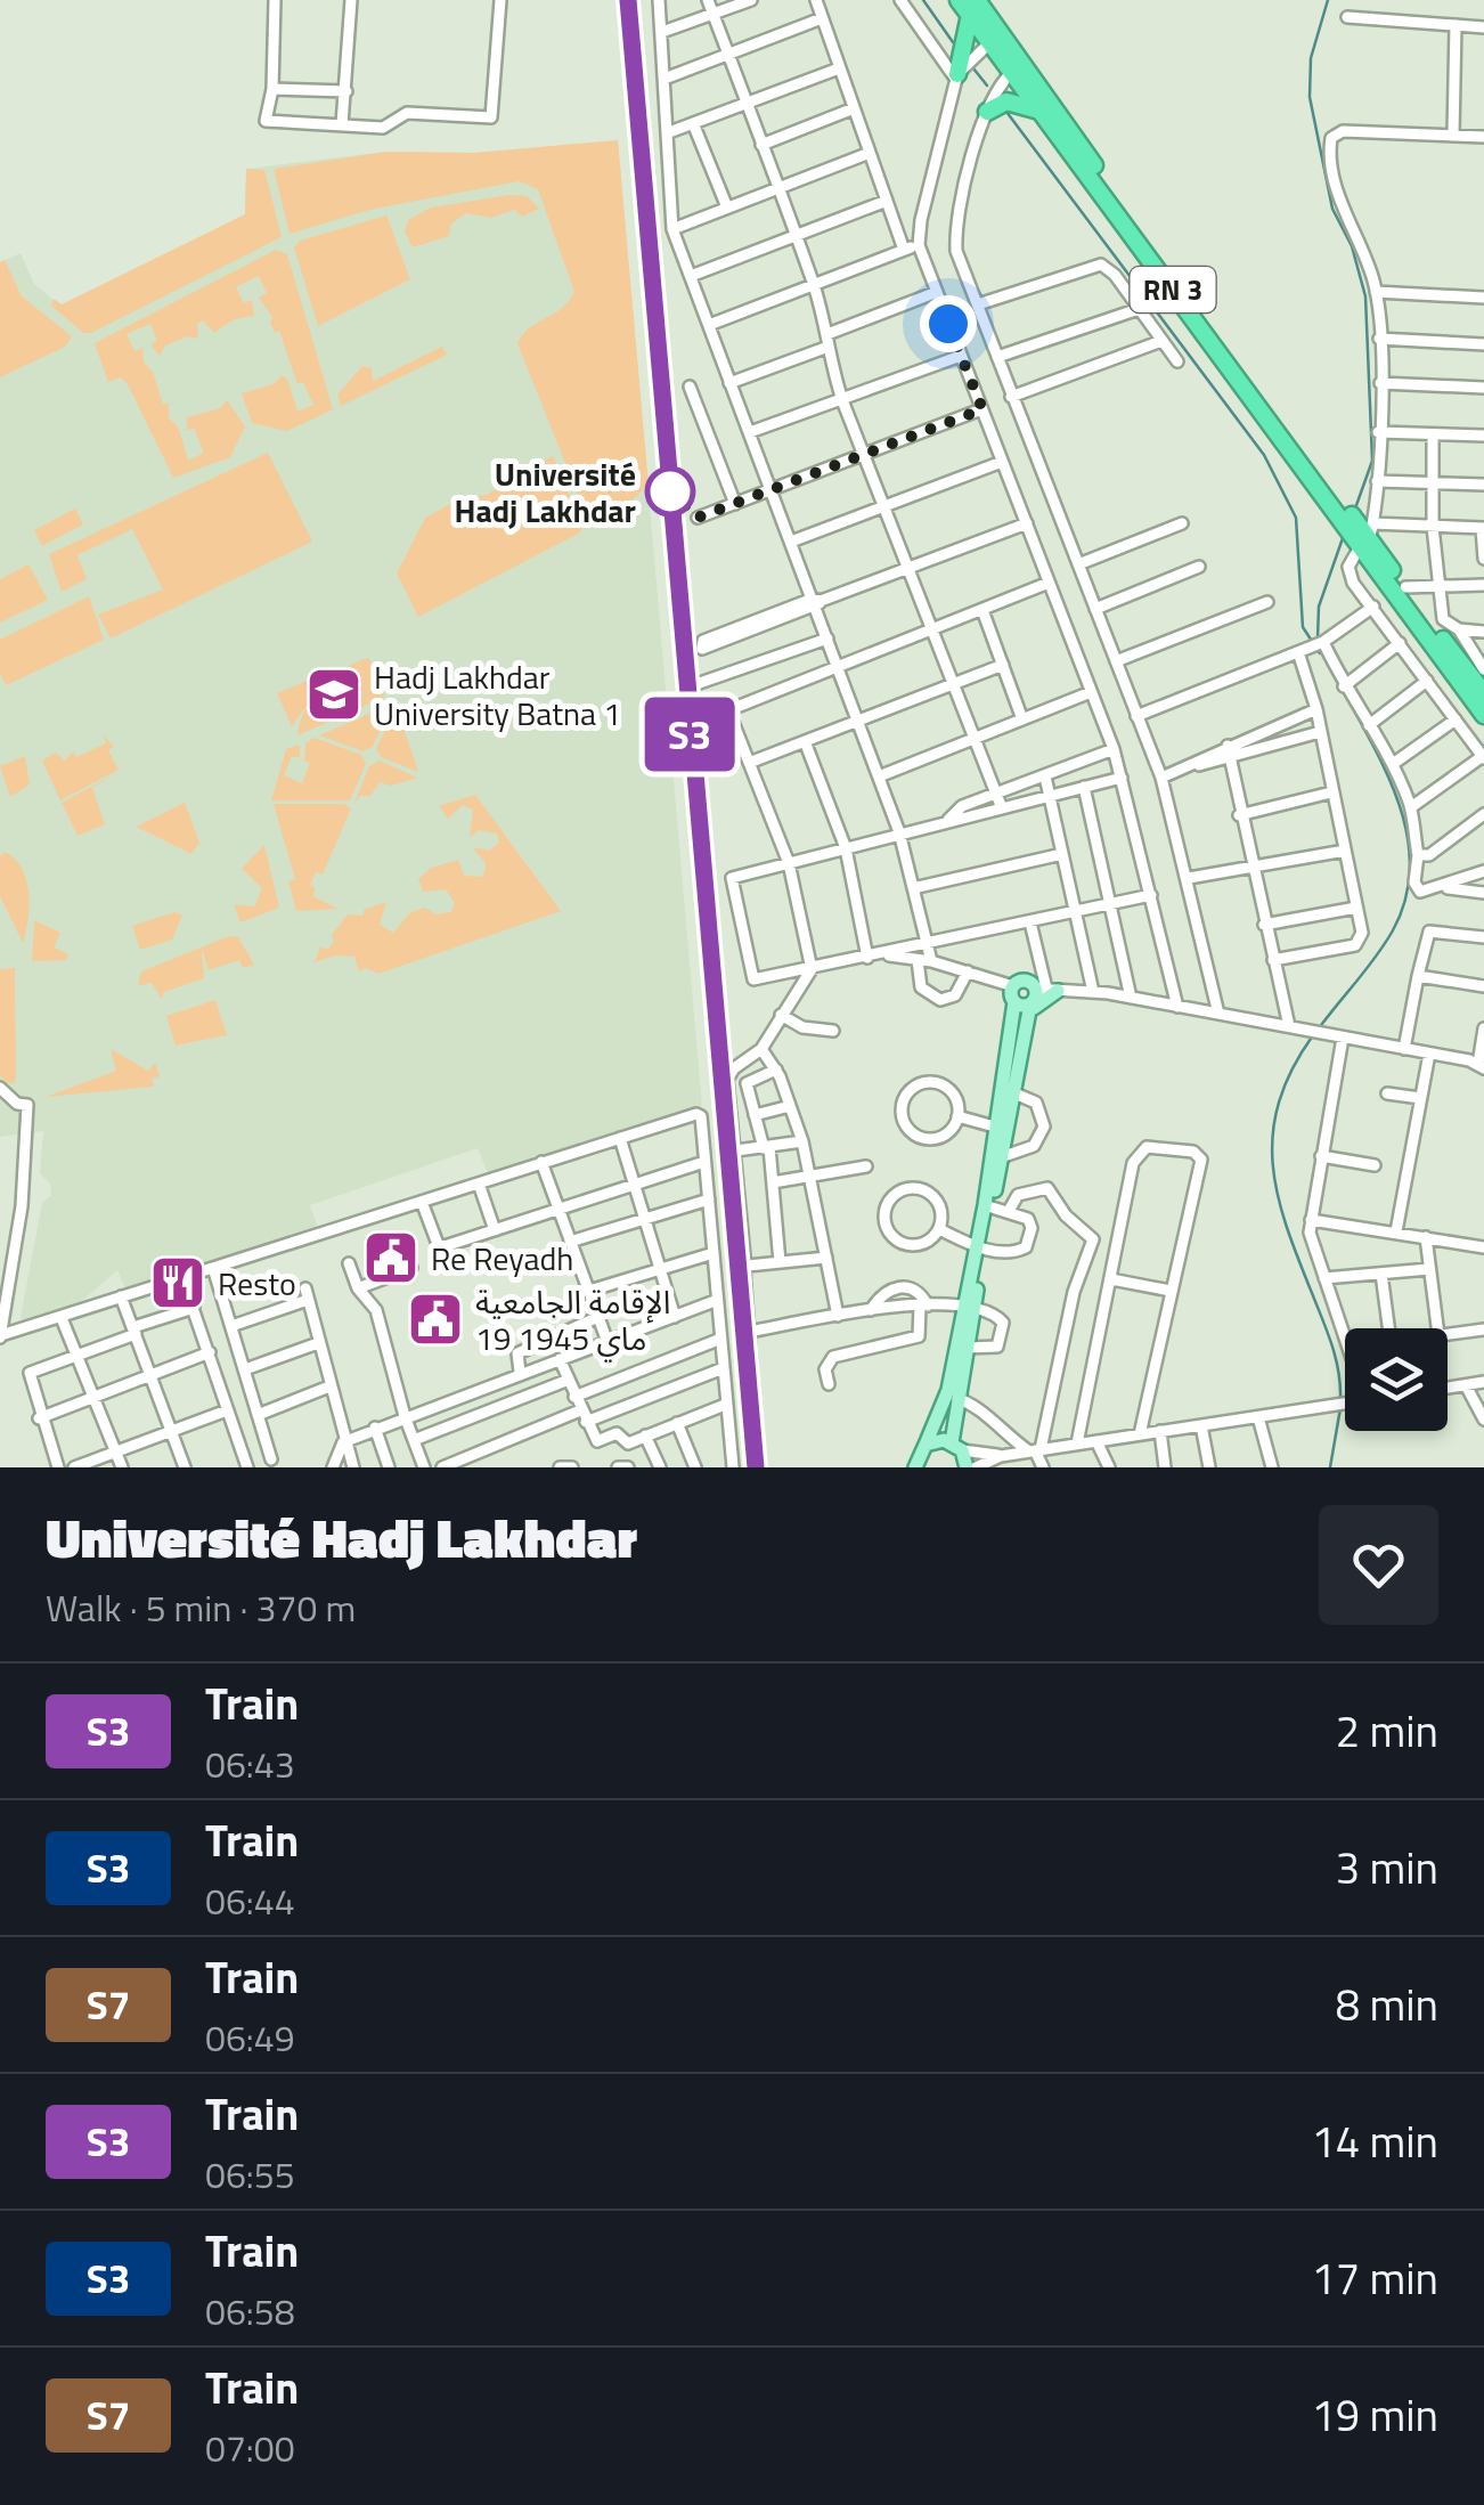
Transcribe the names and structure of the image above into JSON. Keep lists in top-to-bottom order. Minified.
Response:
{"streets":{"highway":["RN 3"]},"places":{"other":["Université Hadj Lakhdar"],"school or university":["Hadj Lakhdar University Batna 1"],"public building":["Re Reyadh","الإقامة الجامعية 19 ماي 1945"],"restaurant":["Resto"]},"page":{"on_map":"S3","heading":["Université Hadj Lakhdar","Walk · 5 min · 370 m"],"list":[{"mark":"S3","name":"Train","note":"06:43","value":"2 min"},{"mark":"S3","name":"Train","note":"06:44","value":"3 min"},{"mark":"S7","name":"Train","note":"06:49","value":"8 min"},{"mark":"S3","name":"Train","note":"06:55","value":"14 min"},{"mark":"S3","name":"Train","note":"06:58","value":"17 min"},{"mark":"S7","name":"Train","note":"07:00","value":"19 min"}]}}
